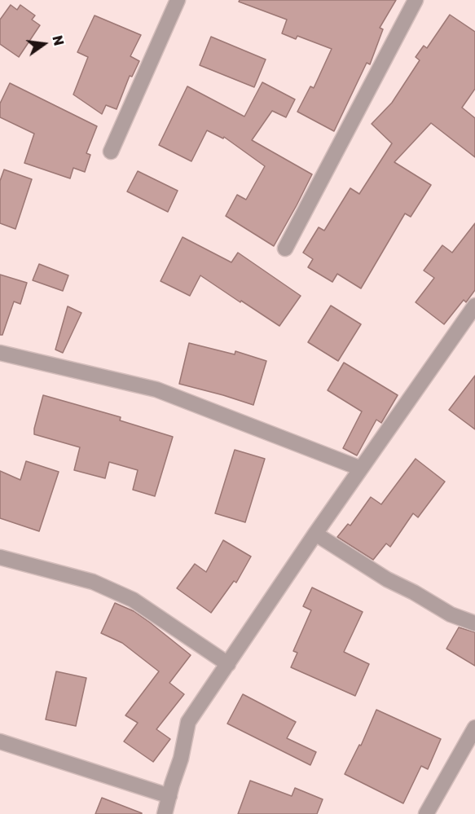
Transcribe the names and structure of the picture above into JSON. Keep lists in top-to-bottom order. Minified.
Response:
{"north":"right"}
